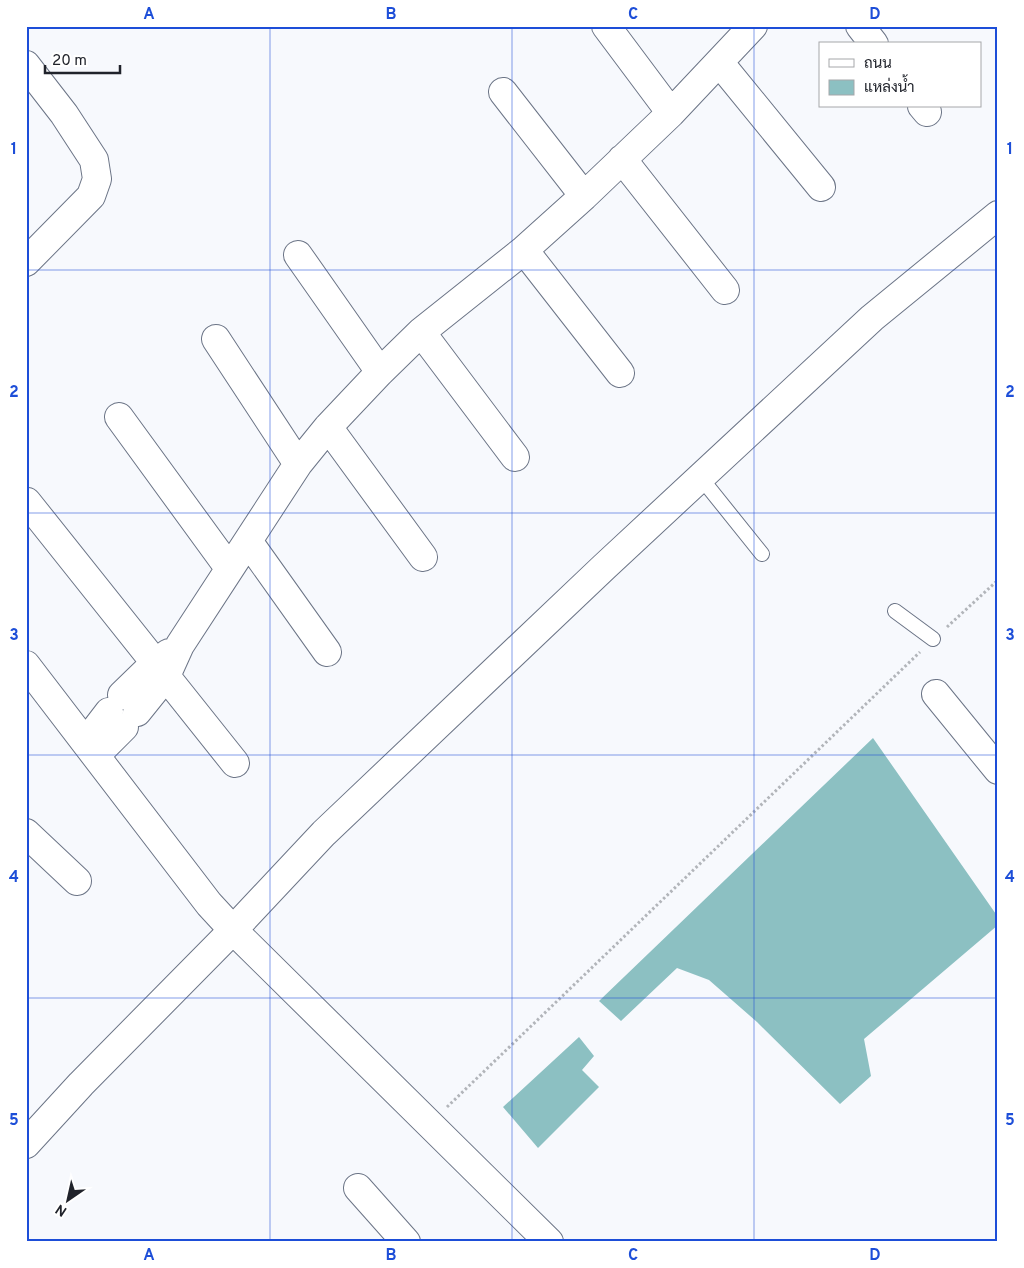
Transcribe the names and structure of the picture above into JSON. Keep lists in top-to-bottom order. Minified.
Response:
{"legend":["ถนน","แหล่งน้ำ"],"scale_bar":"20 m","north":"bottom left","grid":{"columns":["A","B","C","D"],"rows":["1","2","3","4","5"]}}
